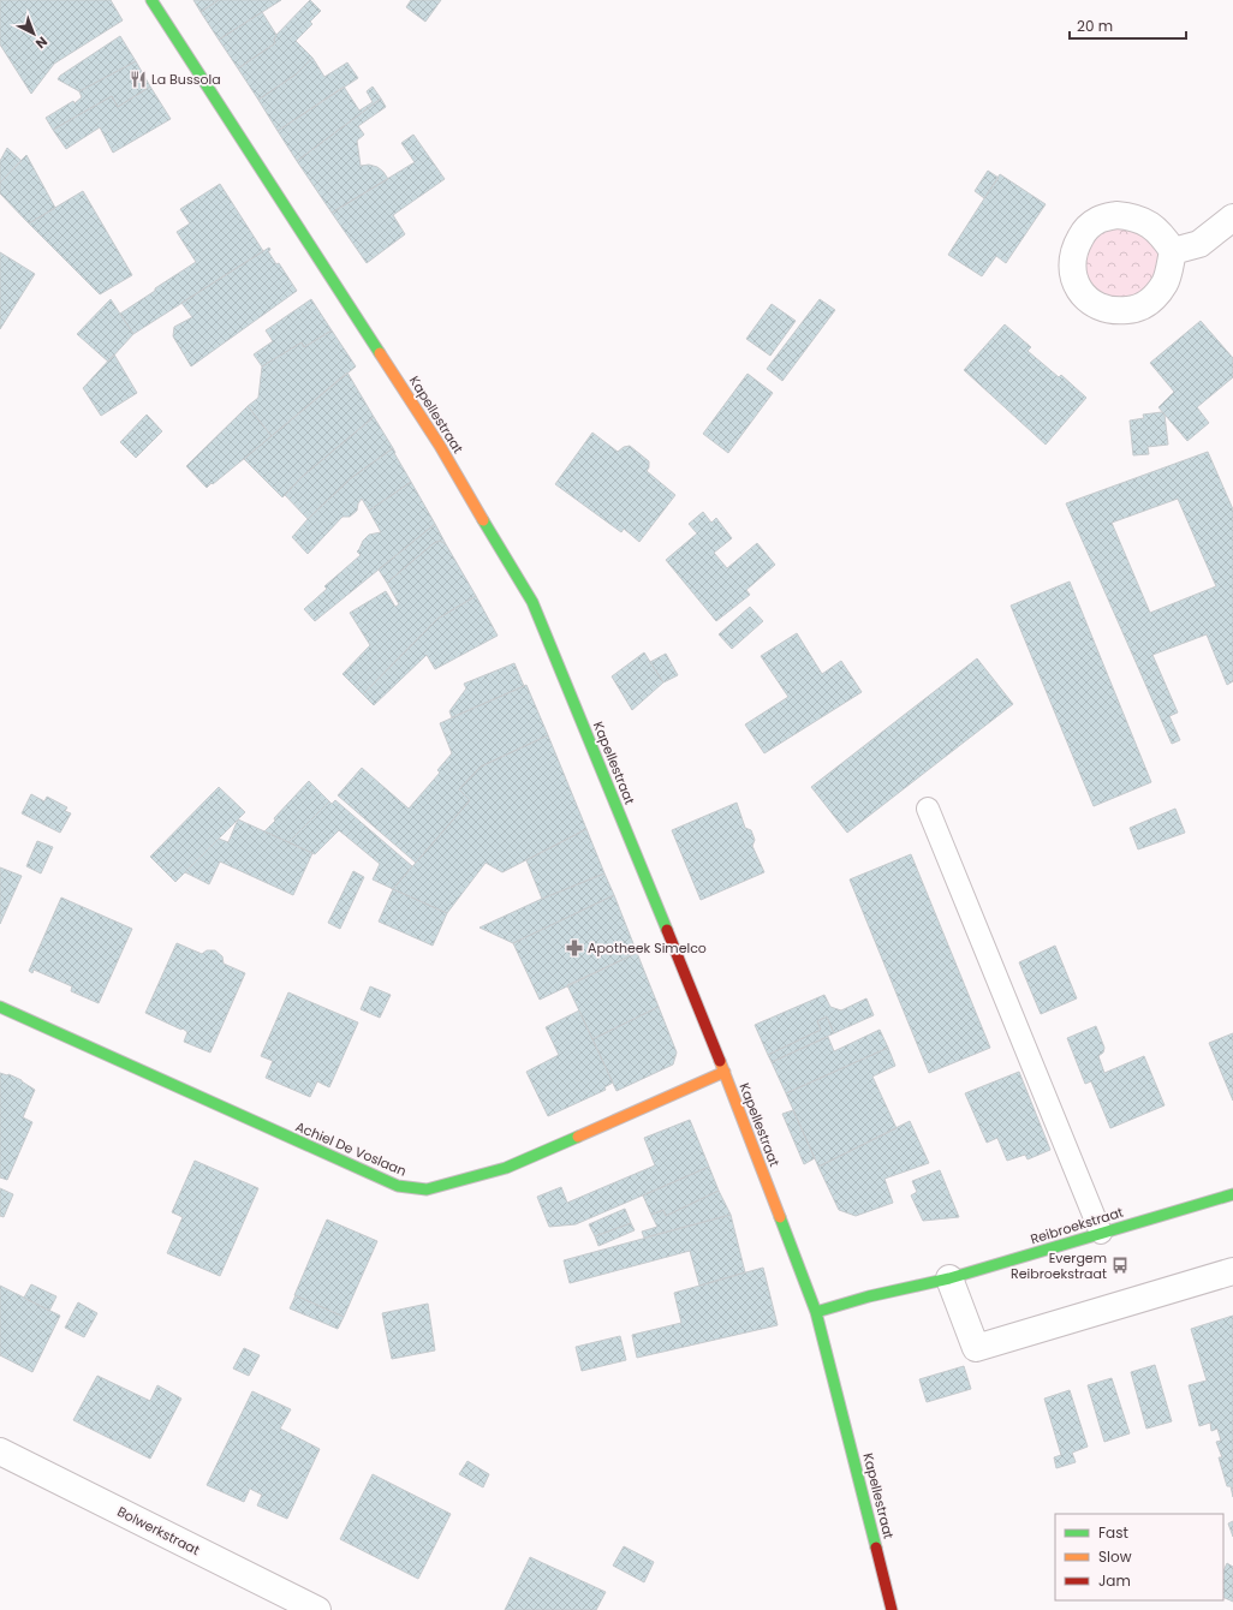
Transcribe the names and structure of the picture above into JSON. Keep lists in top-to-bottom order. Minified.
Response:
{"streets":{"street":["Kapellestraat","Achiel De Voslaan","Reibroekstraat","Bolwerkstraat"]},"crossings":[["Kapellestraat","Achiel De Voslaan"],["Kapellestraat","Reibroekstraat"]],"places":{"restaurant":["La Bussola"],"pharmacy":["Apotheek Simelco"],"bus stop":["Evergem Reibroekstraat"]},"legend":["Fast","Slow","Jam"],"scale_bar":"20 m","north":"bottom right"}
